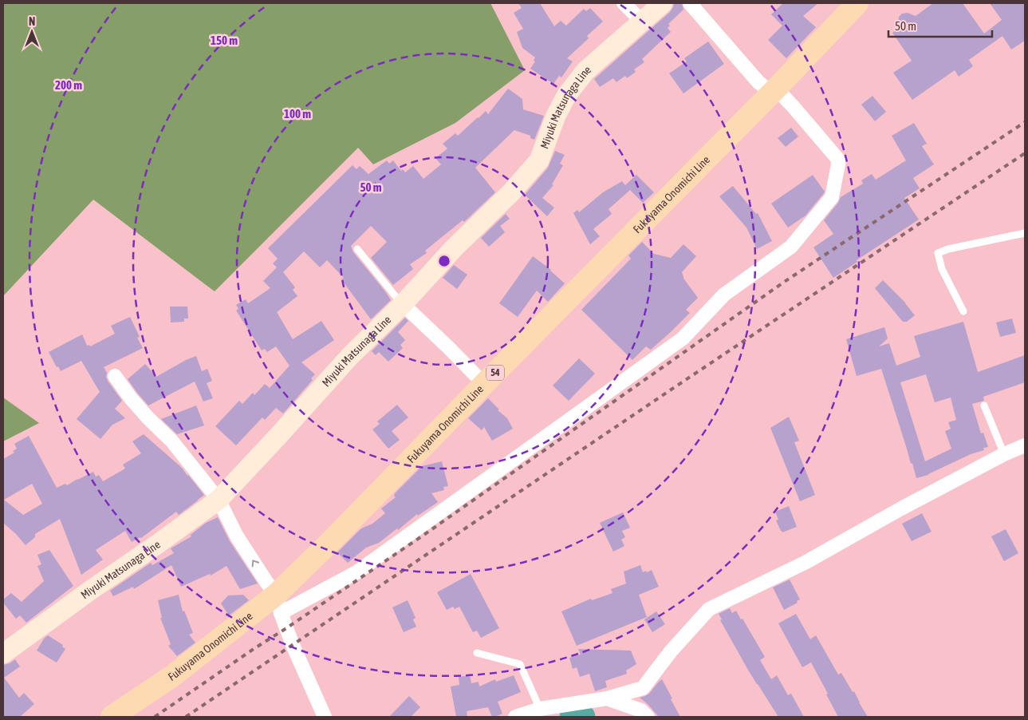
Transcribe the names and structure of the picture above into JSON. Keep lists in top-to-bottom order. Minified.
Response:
{"streets":{"main road":["Miyuki Matsunaga Line","Fukuyama Onomichi Line","54"]},"scale_bar":"50 m","north":"top","rings":["150 m","200 m","100 m","50 m"]}
